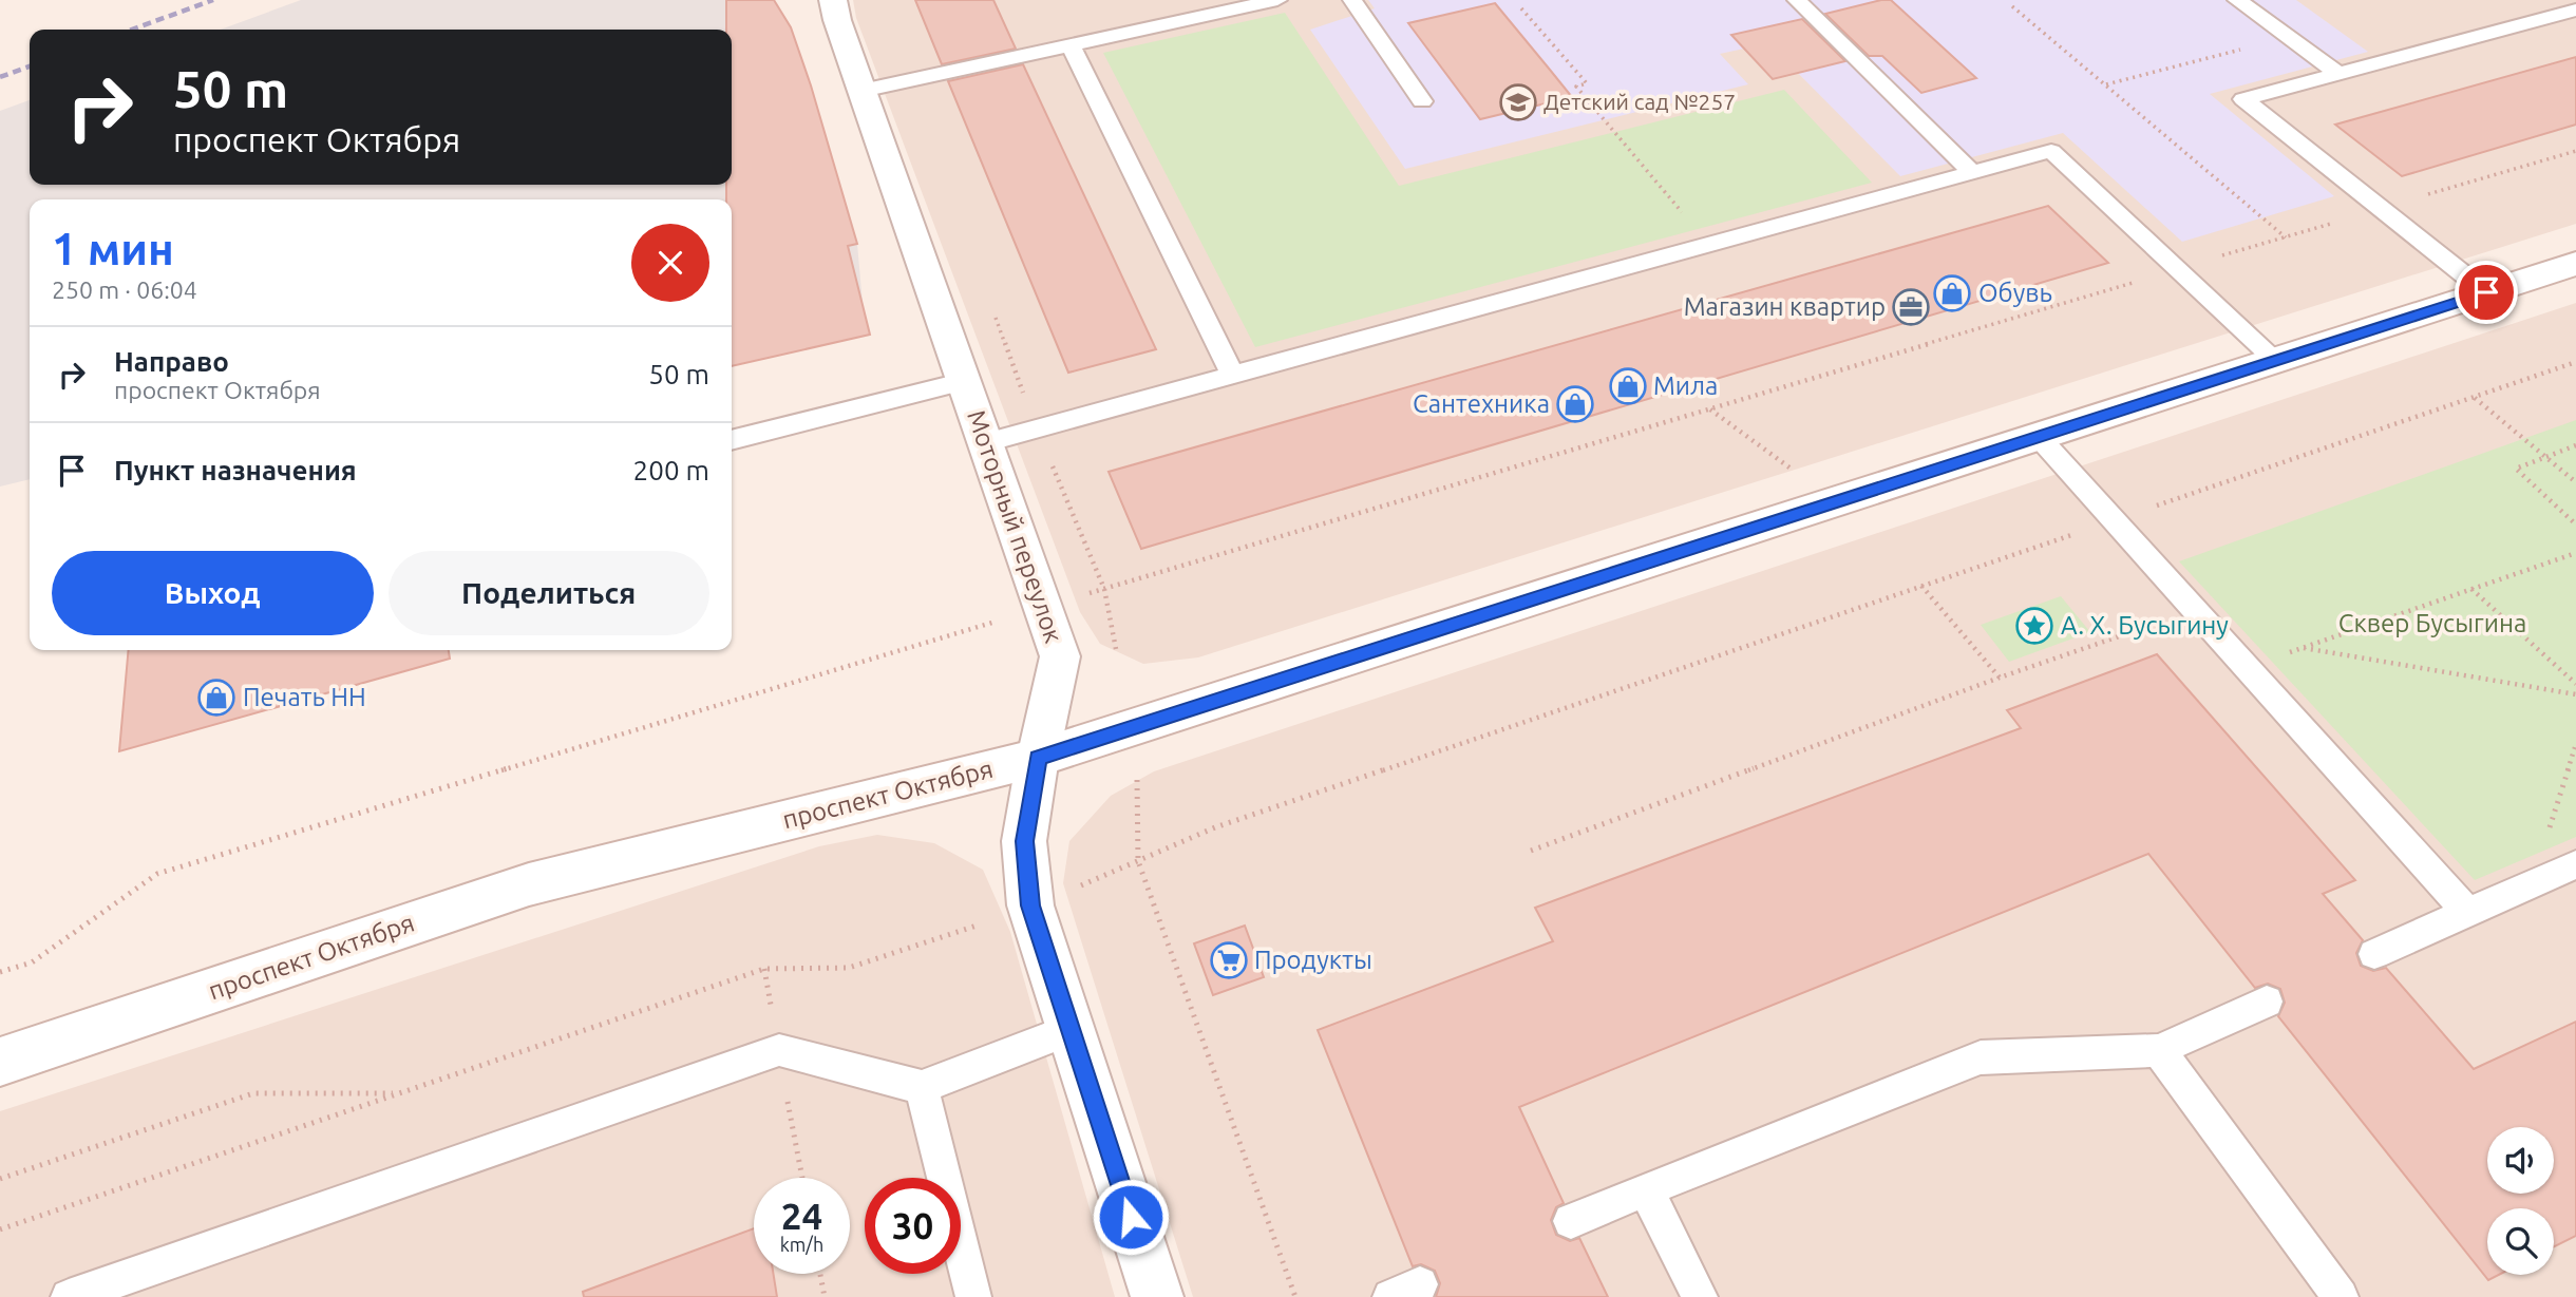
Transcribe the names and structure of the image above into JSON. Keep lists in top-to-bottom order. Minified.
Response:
{"streets":{"main road":["Моторный переулок","проспект Октября"]},"crossings":[["Моторный переулок","проспект Октября"]],"parks":["Сквер Бусыгина"],"places":{"school or university":["Детский сад №257"],"shop":["Обувь","Мила","Сантехника","Печать НН"],"office":["Магазин квартир"],"place":["А. Х. Бусыгину"],"supermarket":["Продукты"]},"page":{"turn":["50 m","проспект Октября"],"heading":["1 мин","250 m · 06:04"],"list":[{"name":"Направо","note":"проспект Октября","value":"50 m"},{"name":"Пункт назначения","value":"200 m"}],"buttons":["Выход","Поделиться"],"speed":"24 km/h","limit":"30"}}
